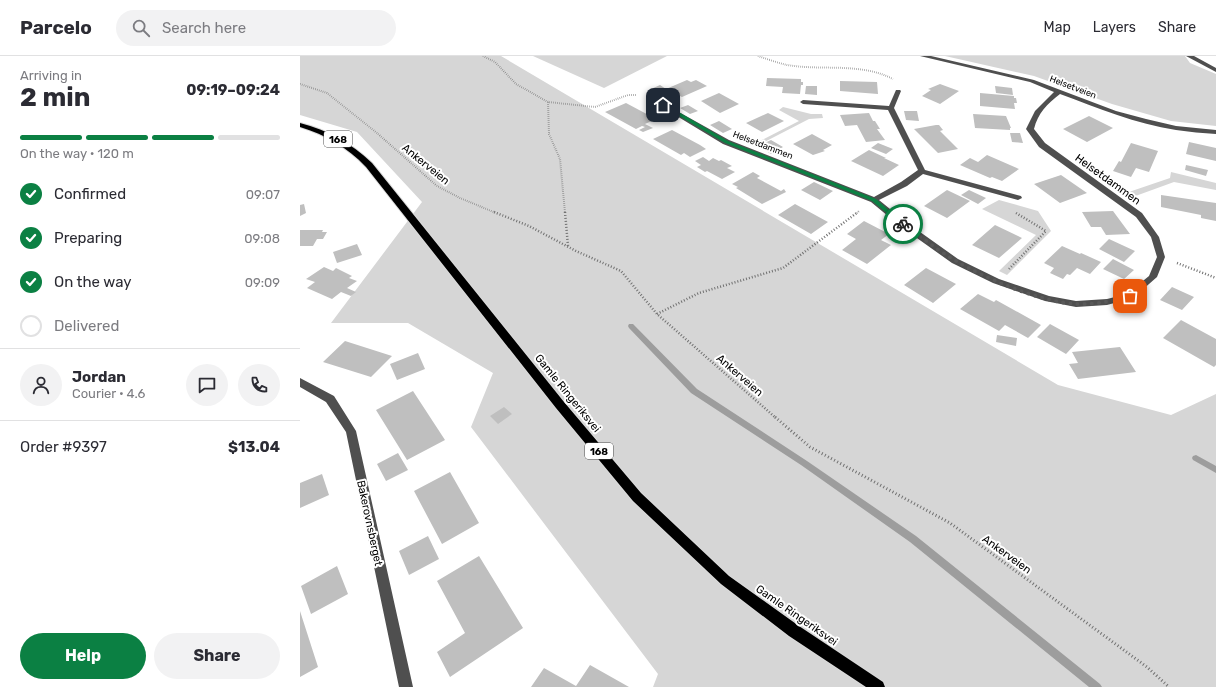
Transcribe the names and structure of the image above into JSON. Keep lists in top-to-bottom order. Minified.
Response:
{"streets":{"main road":["168","Gamle Ringeriksvei"],"street":["Helsetveien","Helsetdammen","Bakerovnsberget"],"path":["Ankerveien"]},"crossings":[["Helsetveien","Helsetdammen"]],"page":{"header":"Parcelo","search":"Search here","nav":["Map","Layers","Share"],"heading":["2 min","Arriving in","09:19–09:24"],"panel":["Jordan","Courier · 4.6","Order #9397","$13.04"],"bar":"On the way · 120 m","list":[["Confirmed","09:07"],["Preparing","09:08"],["On the way","09:09"],"Delivered"],"buttons":["Help","Share"]}}
